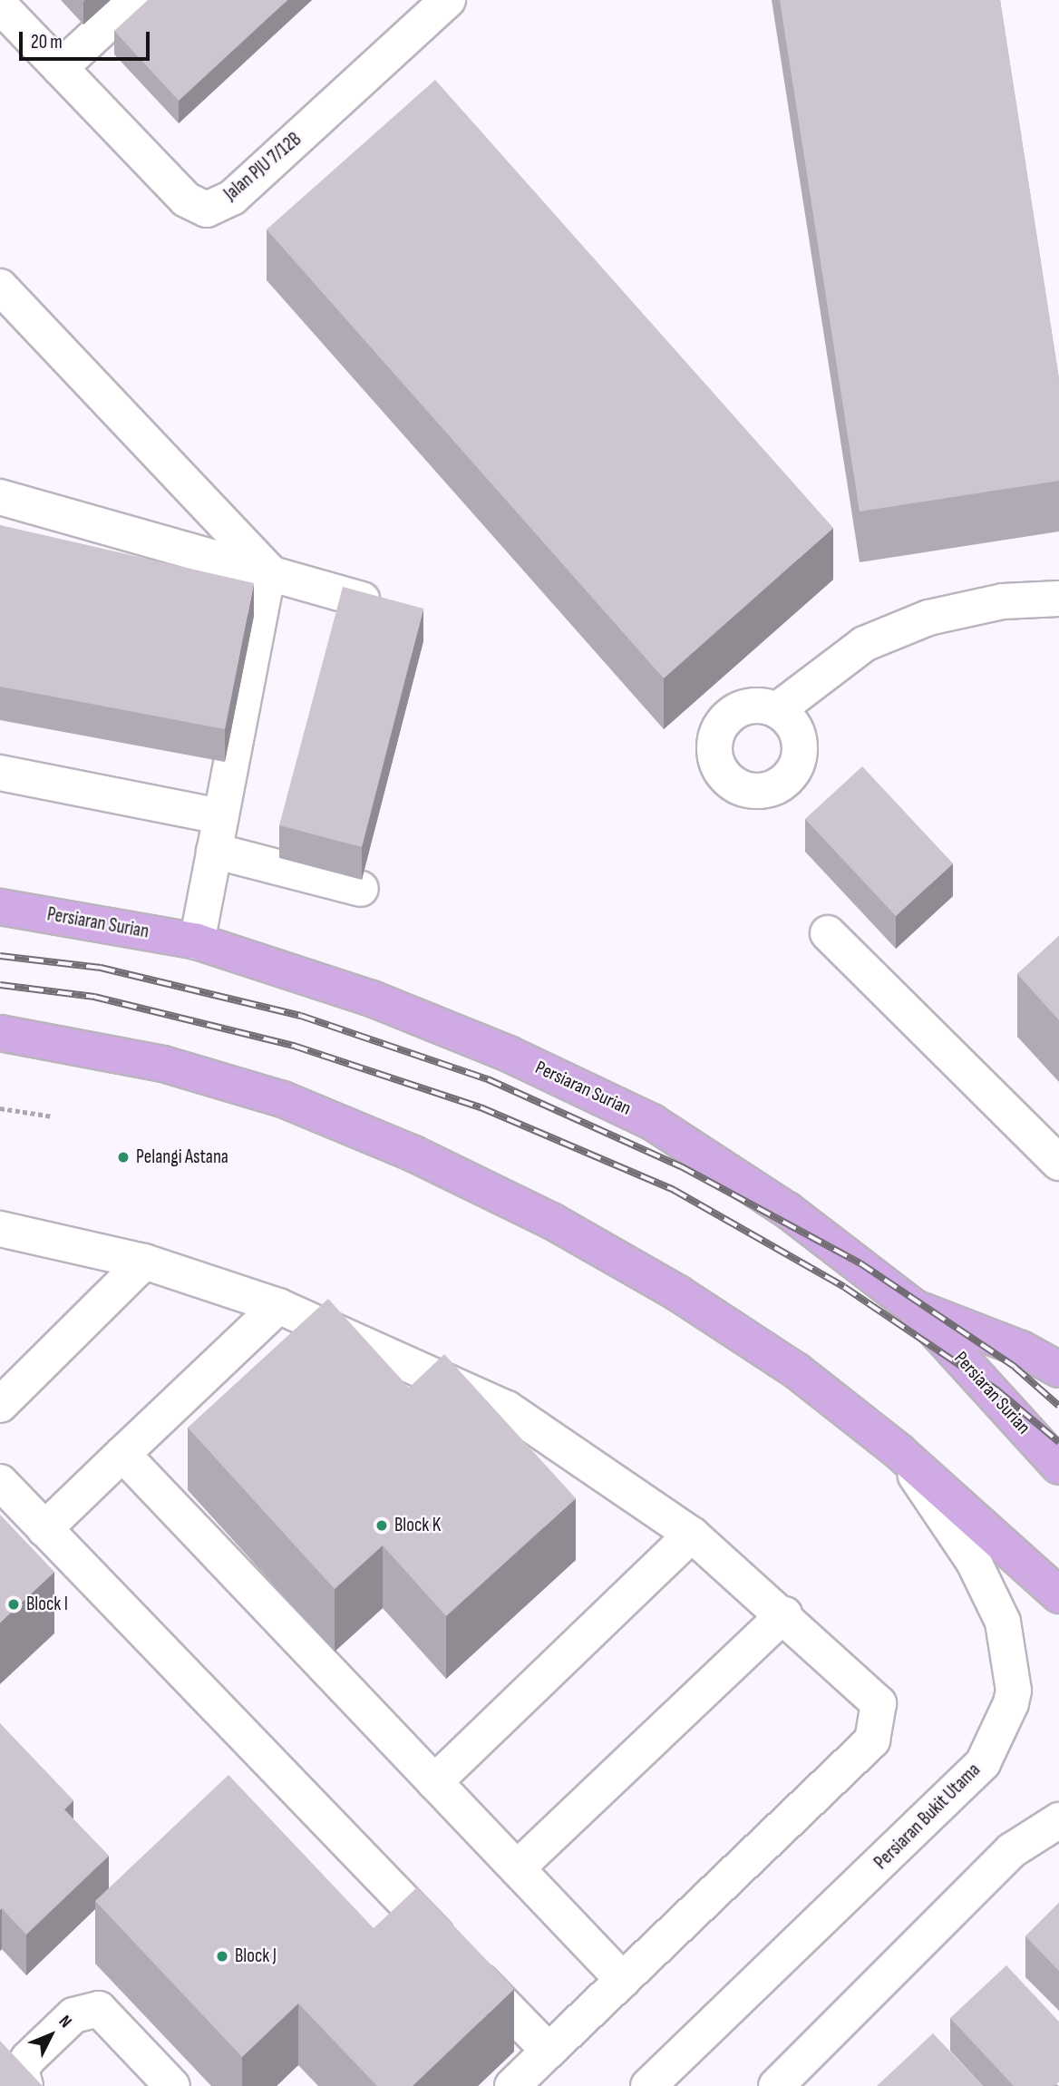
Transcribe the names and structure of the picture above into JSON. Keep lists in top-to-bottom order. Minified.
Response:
{"streets":{"main road":["Persiaran Surian"],"street":["Jalan PJU 7/12B","Persiaran Bukit Utama"]},"places":["Pelangi Astana","Block K","Block I","Block J"],"scale_bar":"20 m","north":"top right"}
